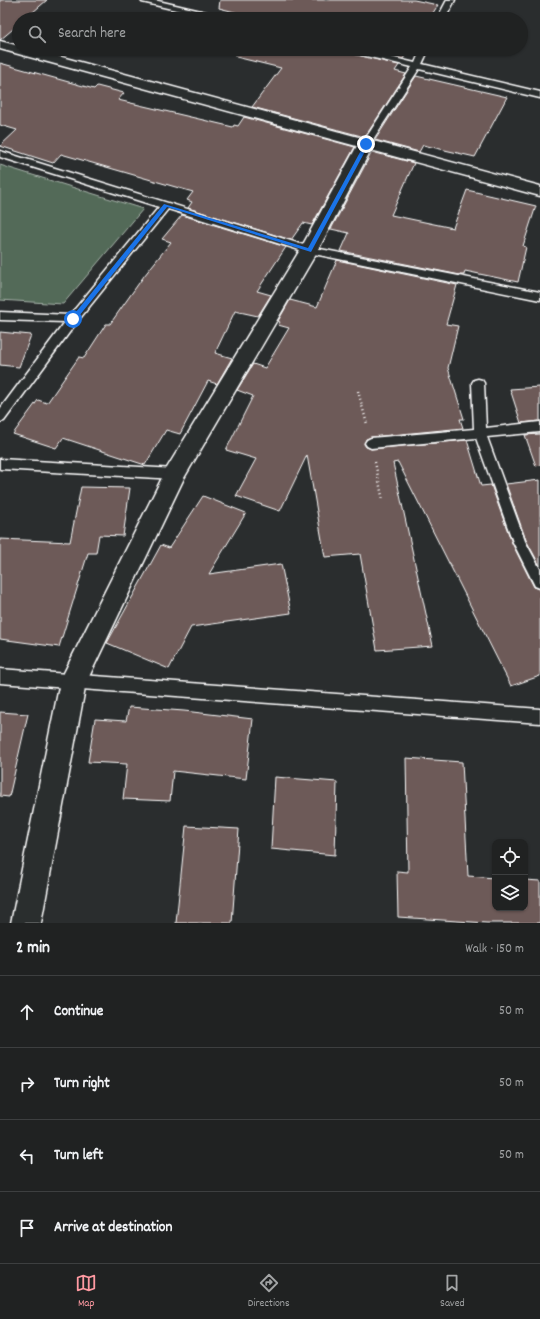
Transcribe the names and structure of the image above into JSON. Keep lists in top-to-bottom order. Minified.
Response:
{"page":{"search":"Search here","heading":["2 min","Walk · 150 m"],"list":[["Continue","50 m"],["Turn right","50 m"],["Turn left","50 m"],"Arrive at destination"],"nav":["Map","Directions","Saved"]}}
